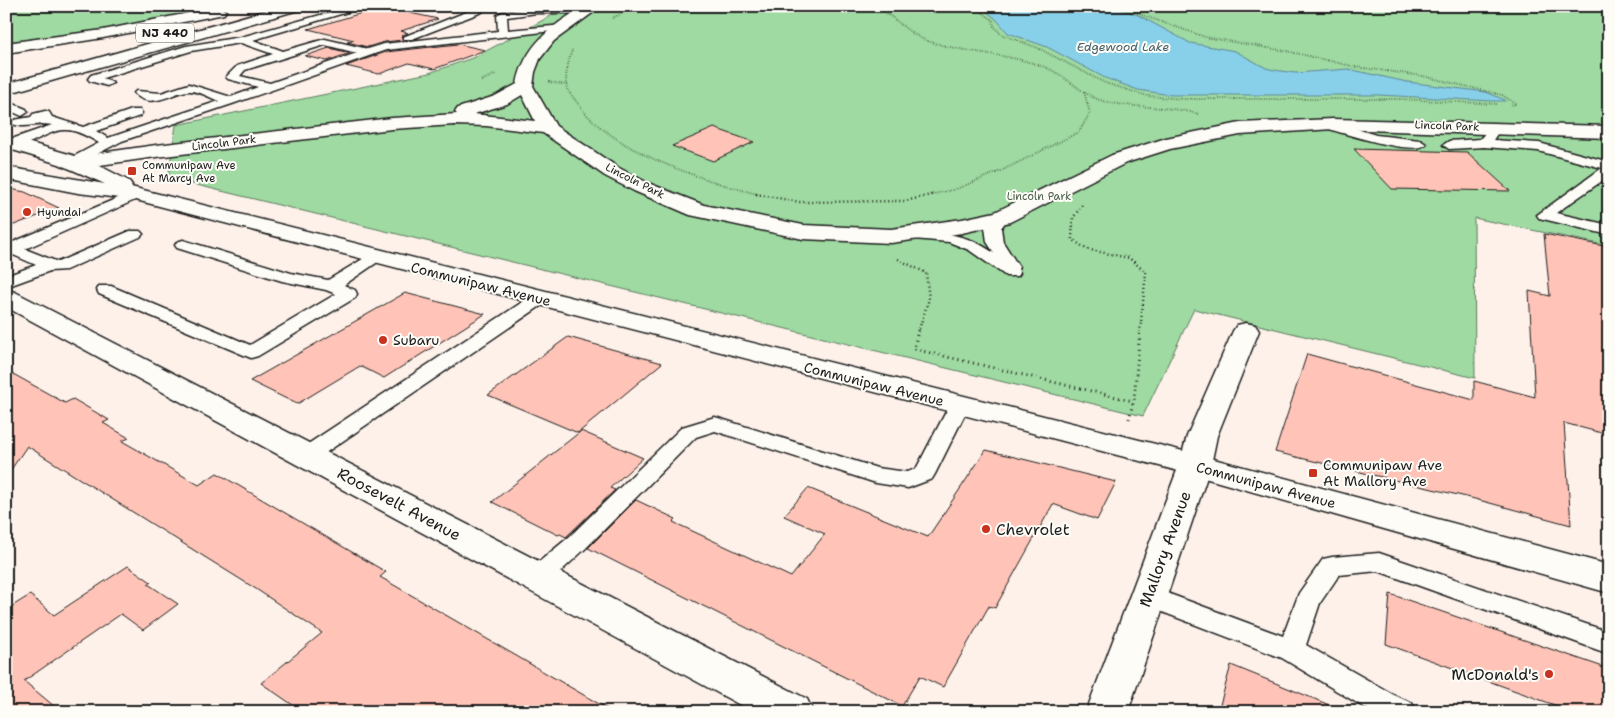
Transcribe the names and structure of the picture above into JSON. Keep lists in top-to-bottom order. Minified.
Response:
{"streets":{"main road":["NJ 440","Lincoln Park","Communipaw Avenue","Roosevelt Avenue","Mallory Avenue"]},"crossings":[["Lincoln Park","Communipaw Avenue"],["Communipaw Avenue","Mallory Avenue"]],"water":["Edgewood Lake"],"parks":["Lincoln Park"],"places":{"transit":["Communipaw Ave At Marcy Ave","Communipaw Ave At Mallory Ave"],"other":["Hyundai","Subaru","Chevrolet","McDonald's"]}}
